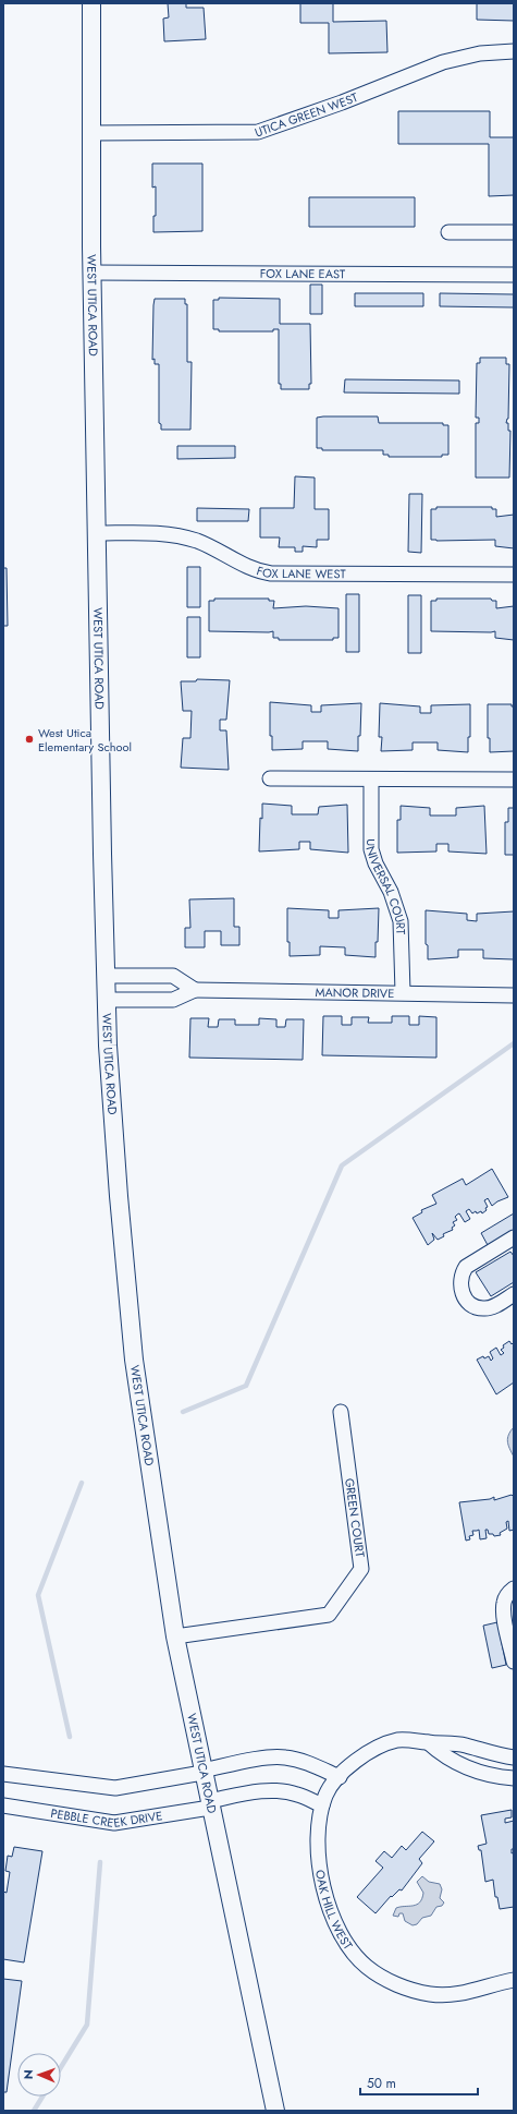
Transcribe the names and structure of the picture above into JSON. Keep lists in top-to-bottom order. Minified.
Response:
{"streets":{"street":["UTICA GREEN WEST","FOX LANE EAST","WEST UTICA ROAD","FOX LANE WEST","UNIVERSAL COURT","MANOR DRIVE","GREEN COURT","PEBBLE CREEK DRIVE","OAK HILL WEST"]},"crossings":[["UTICA GREEN WEST","WEST UTICA ROAD"],["FOX LANE EAST","WEST UTICA ROAD"],["WEST UTICA ROAD","FOX LANE WEST"],["WEST UTICA ROAD","MANOR DRIVE"],["WEST UTICA ROAD","GREEN COURT"],["WEST UTICA ROAD","PEBBLE CREEK DRIVE"],["UNIVERSAL COURT","MANOR DRIVE"]],"places":["West Utica Elementary School"],"scale_bar":"50 m","north":"left"}
